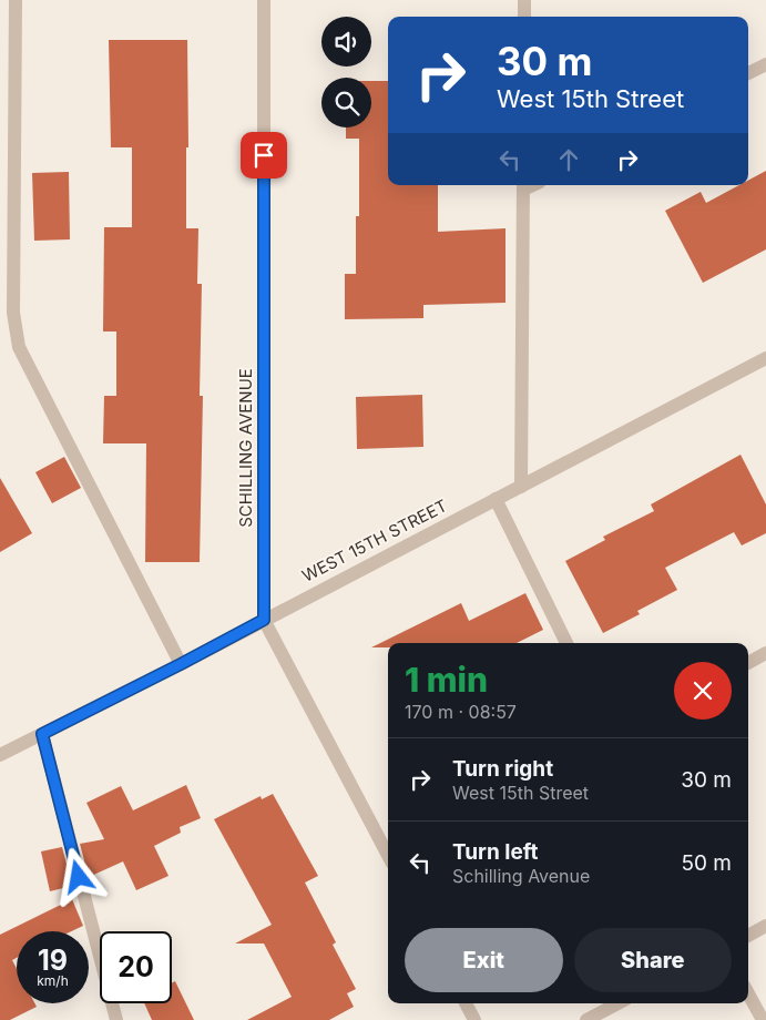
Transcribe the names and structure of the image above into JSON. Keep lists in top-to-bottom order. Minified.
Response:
{"streets":{"street":["SCHILLING AVENUE","WEST 15TH STREET"]},"crossings":[["SCHILLING AVENUE","WEST 15TH STREET"]],"page":{"turn":["30 m","West 15th Street"],"heading":["1 min","170 m · 08:57"],"list":[{"name":"Turn right","note":"West 15th Street","value":"30 m"},{"name":"Turn left","note":"Schilling Avenue","value":"50 m"}],"buttons":["Exit","Share"],"speed":"19 km/h","limit":"20"}}
